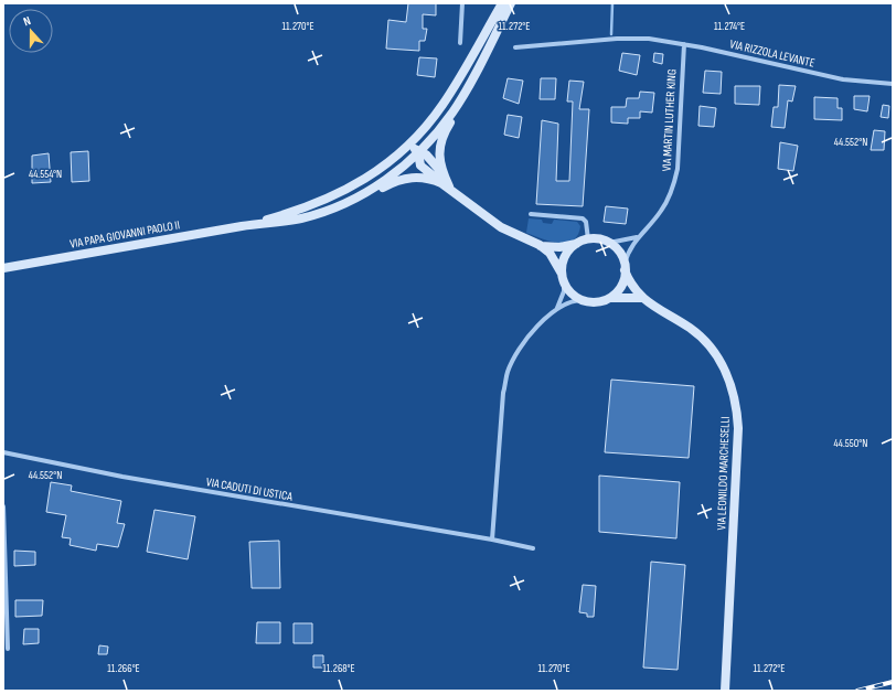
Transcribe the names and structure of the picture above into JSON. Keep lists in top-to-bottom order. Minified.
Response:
{"streets":{"street":["VIA RIZZOLA LEVANTE","VIA MARTIN LUTHER KING","VIA PAPA GIOVANNI PAOLO II","VIA LEONILDO MARCHESELLI","VIA CADUTI DI USTICA"]},"crossings":[["VIA RIZZOLA LEVANTE","VIA MARTIN LUTHER KING"],["VIA MARTIN LUTHER KING","VIA LEONILDO MARCHESELLI"]],"north":"top","coordinates":["11.270°E","11.272°E","11.274°E","44.552°N","44.554°N","44.550°N","11.266°E","11.268°E"]}
